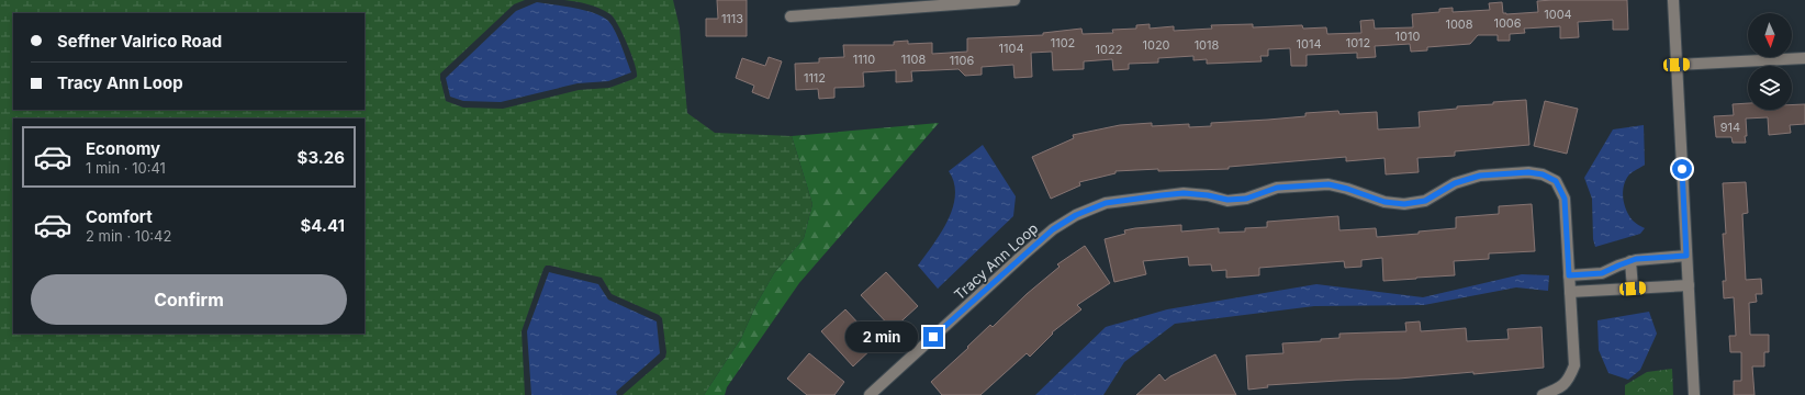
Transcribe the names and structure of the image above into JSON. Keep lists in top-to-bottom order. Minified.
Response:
{"streets":{"street":["Tracy Ann Loop"]},"house_numbers":["1004","1113","1006","1008","1010","1102","1012","1014","1020","1018","1104","1022","1110","1108","1106","1112","914"],"north":"bottom","page":{"banner":["Seffner Valrico Road","Tracy Ann Loop"],"list":[{"name":"Economy","note":"1 min · 10:41","value":"$3.26"},{"name":"Comfort","note":"2 min · 10:42","value":"$4.41"}],"buttons":"Confirm","bubble":"2 min"}}
